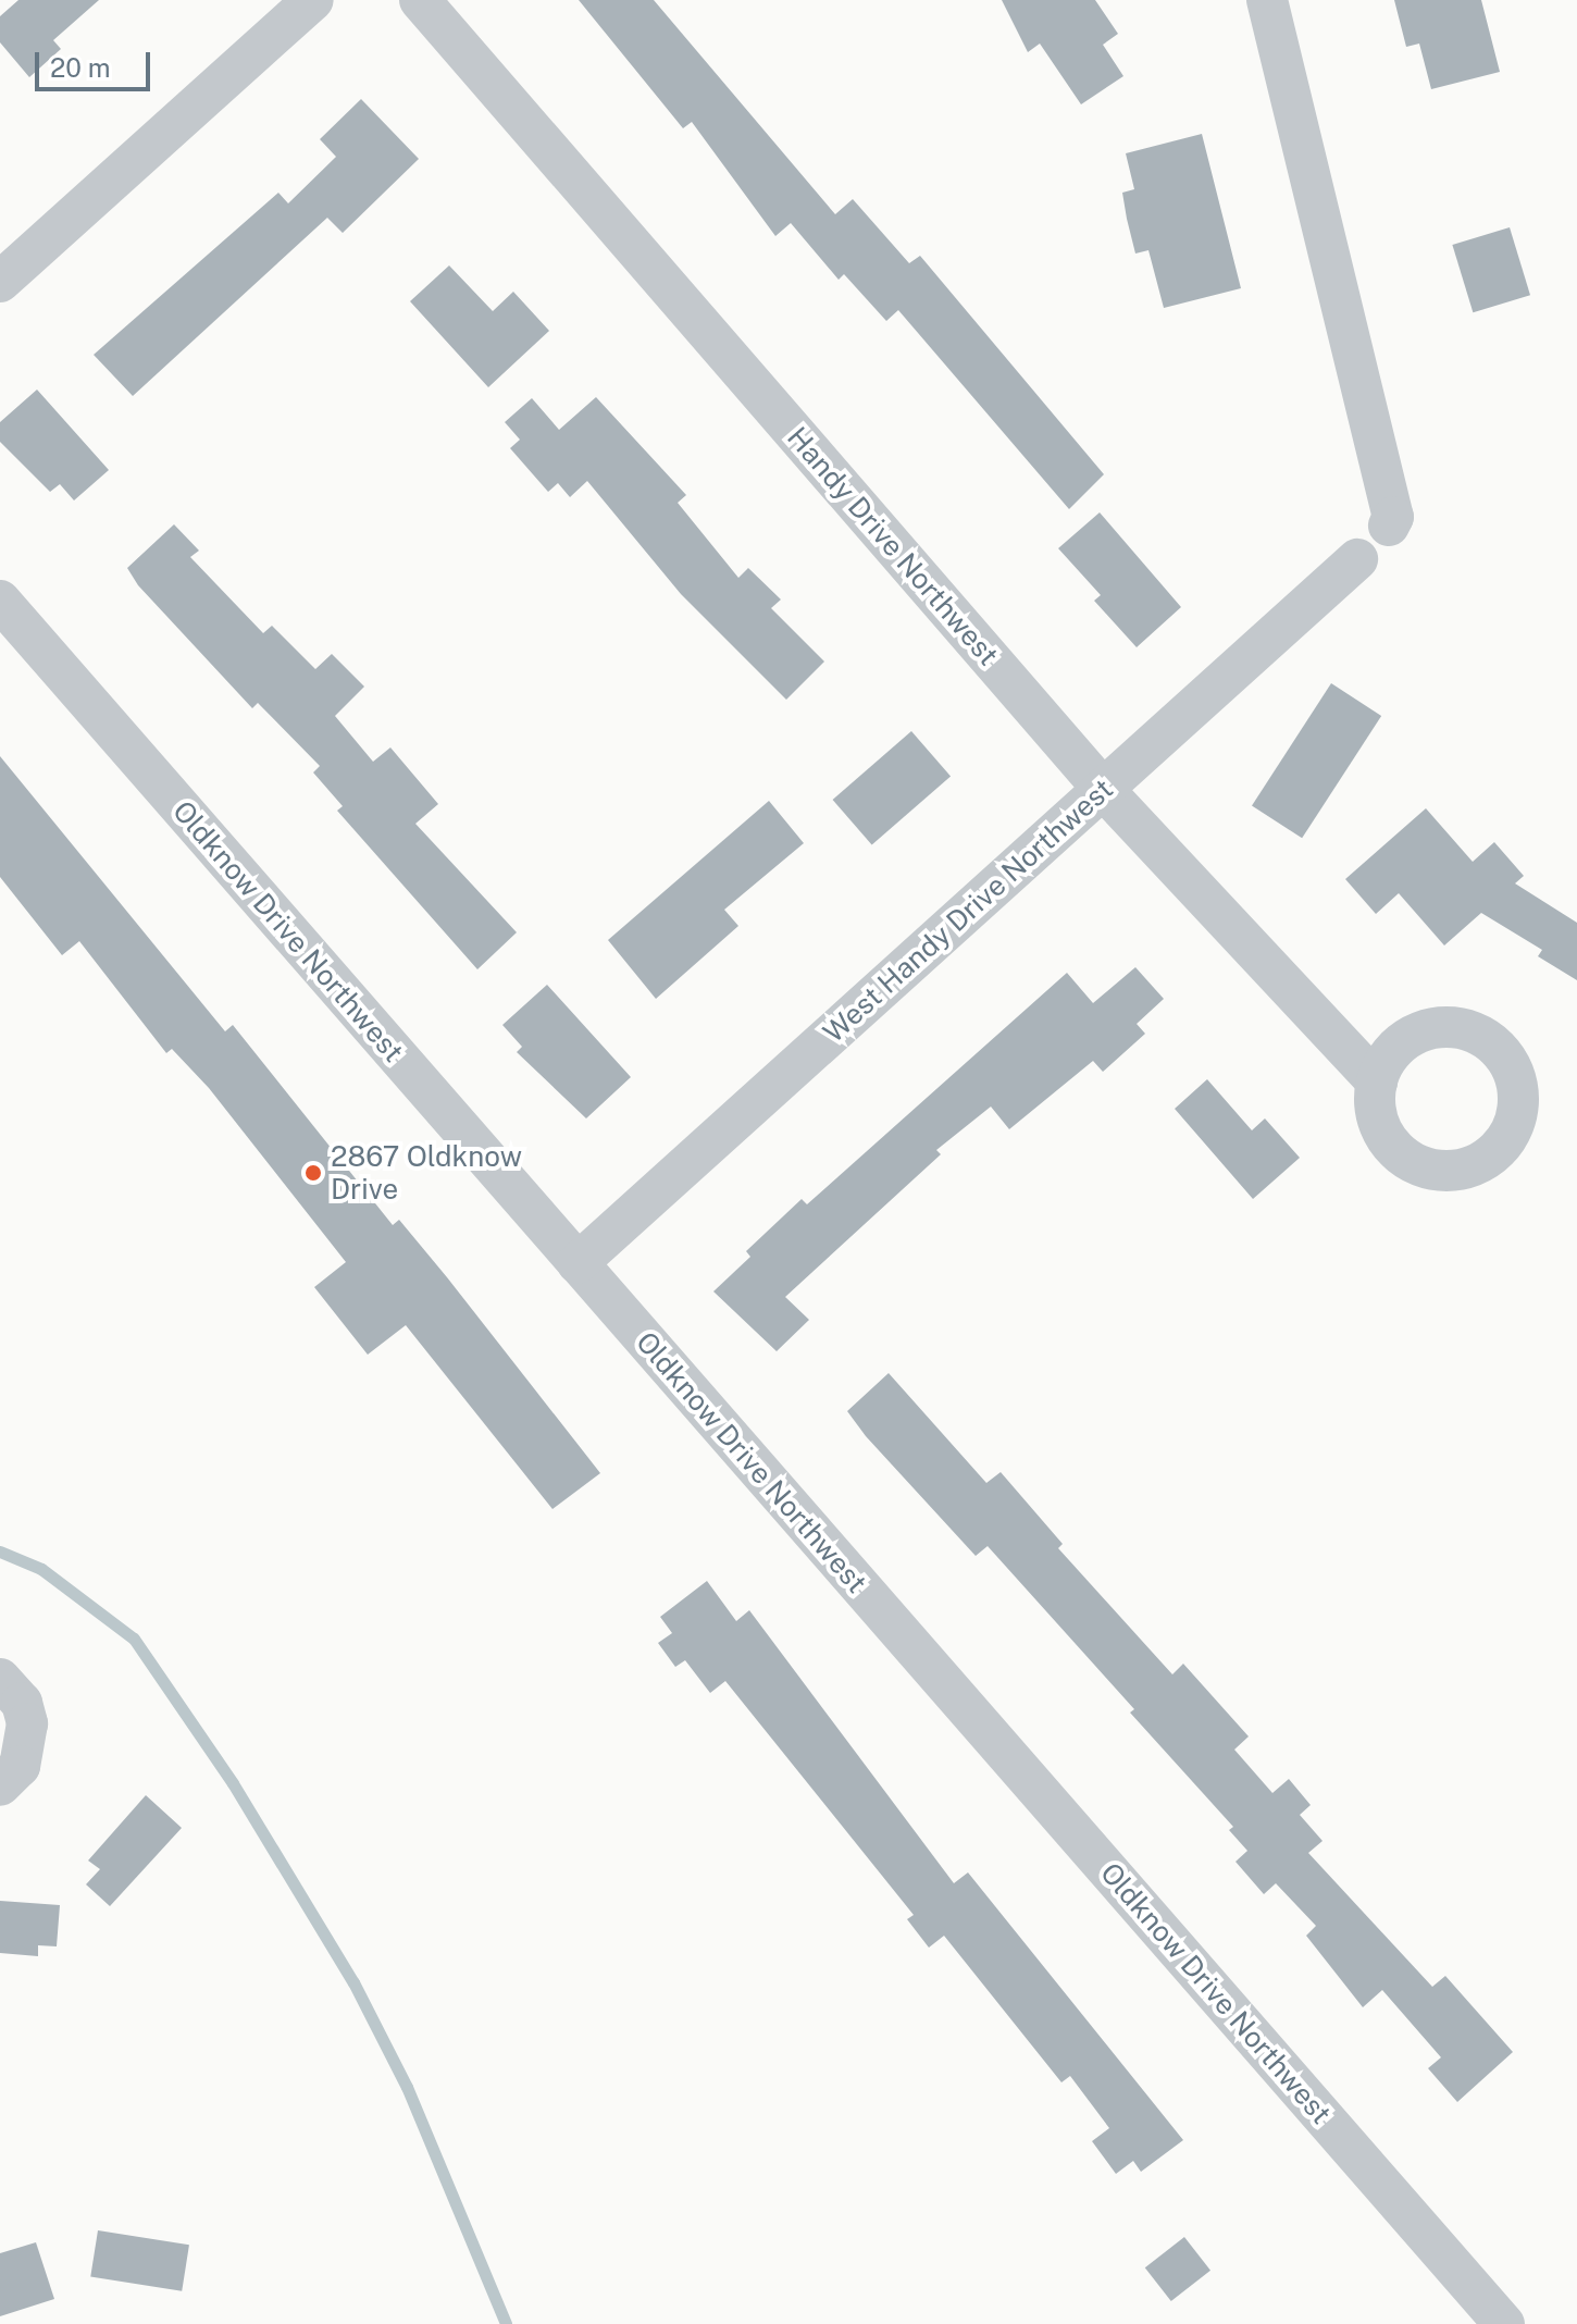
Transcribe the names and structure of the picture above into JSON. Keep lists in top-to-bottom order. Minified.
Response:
{"streets":{"street":["Handy Drive Northwest","West Handy Drive Northwest","Oldknow Drive Northwest"]},"crossings":[["Handy Drive Northwest","West Handy Drive Northwest"],["West Handy Drive Northwest","Oldknow Drive Northwest"]],"places":["2867 Oldknow Drive"],"scale_bar":"20 m"}
